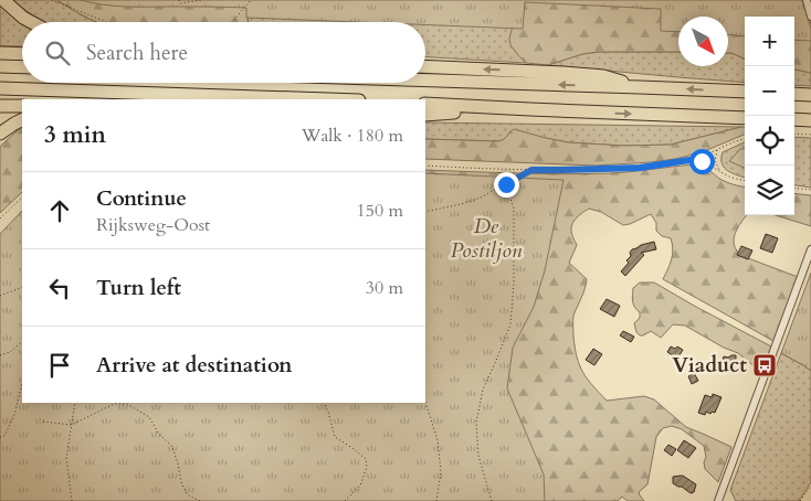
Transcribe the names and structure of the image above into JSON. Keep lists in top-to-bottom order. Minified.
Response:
{"parks":["De Postiljon"],"places":{"bus stop":["Viaduct"]},"north":"bottom right","page":{"map_buttons":["+","−"],"search":"Search here","heading":["3 min","Walk · 180 m"],"list":[["Continue","Rijksweg-Oost","150 m"],["Turn left","30 m"],"Arrive at destination"]}}
